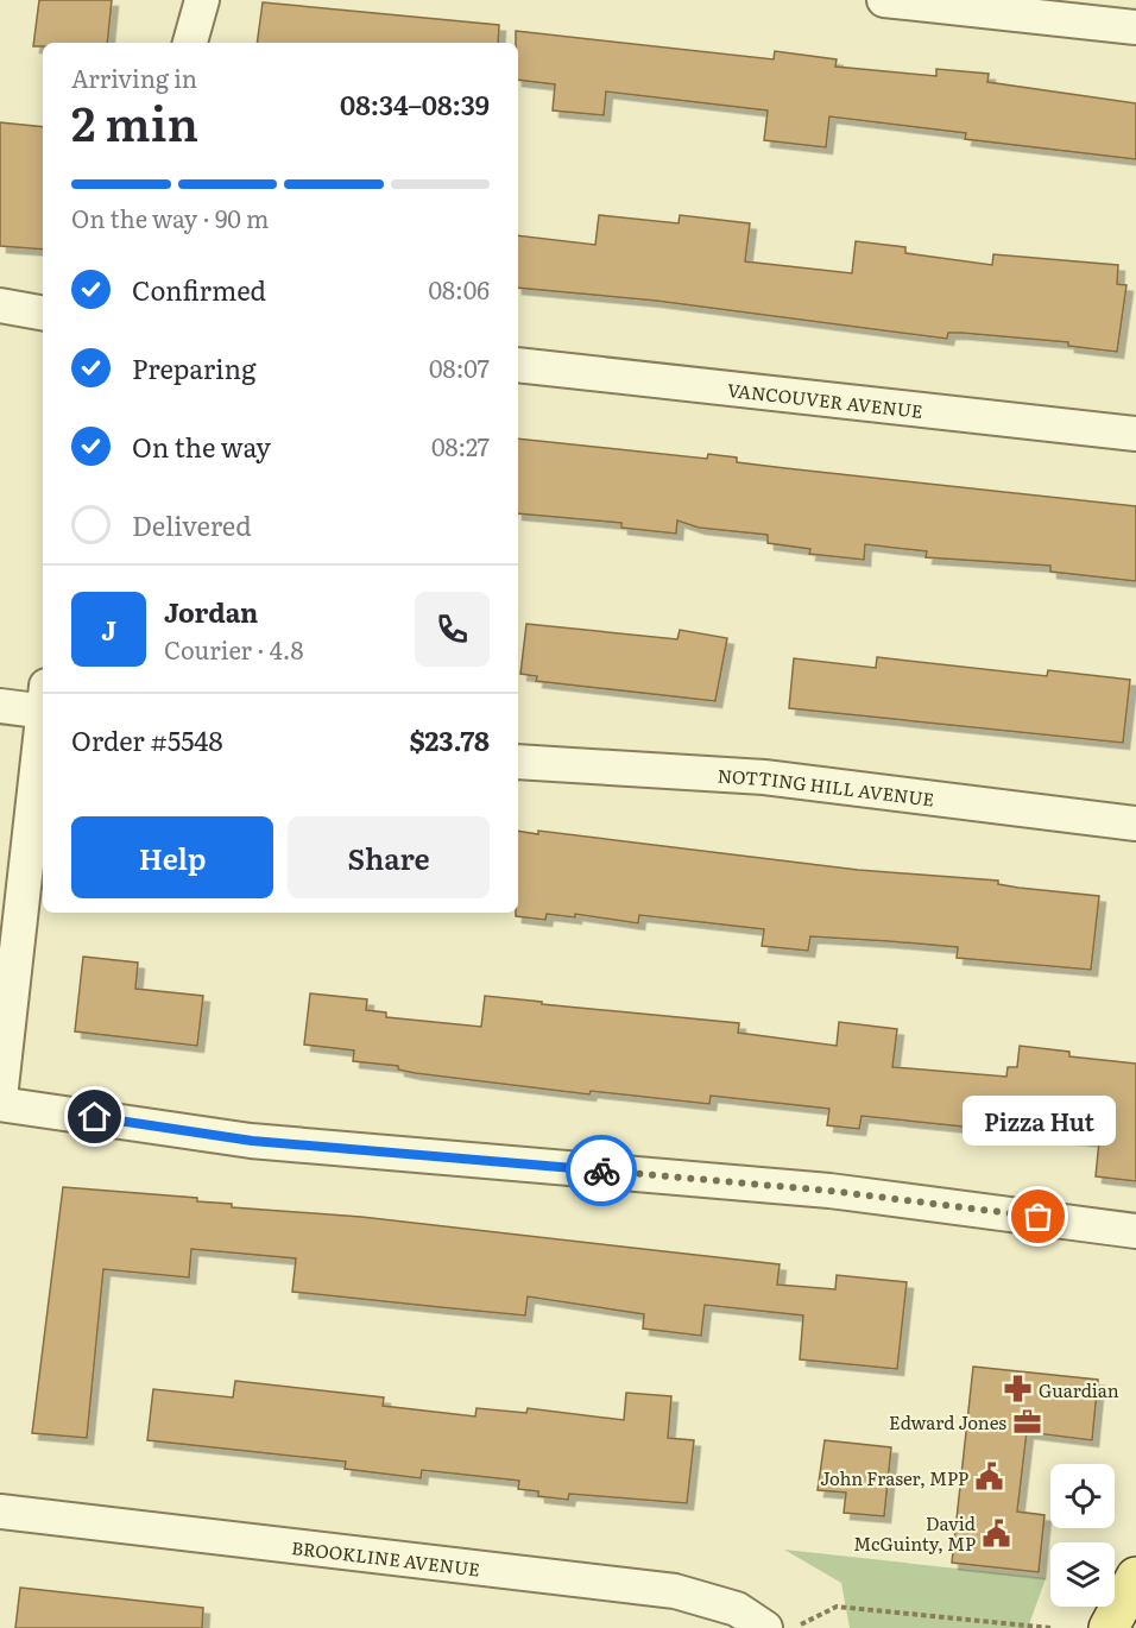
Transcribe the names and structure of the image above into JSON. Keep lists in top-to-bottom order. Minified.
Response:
{"streets":{"street":["VANCOUVER AVENUE","NOTTING HILL AVENUE","BROOKLINE AVENUE"]},"places":{"other":["Pizza Hut"],"pharmacy":["Guardian"],"office":["Edward Jones"],"public building":["John Fraser, MPP","David McGuinty, MP"]},"page":{"heading":["2 min","Arriving in","08:34–08:39"],"panel":["Jordan","Courier · 4.8","Order #5548","$23.78"],"bar":"On the way · 90 m","list":[["Confirmed","08:06"],["Preparing","08:07"],["On the way","08:27"],"Delivered"],"round":"J","buttons":["Help","Share"],"bubble":"Pizza Hut"}}
